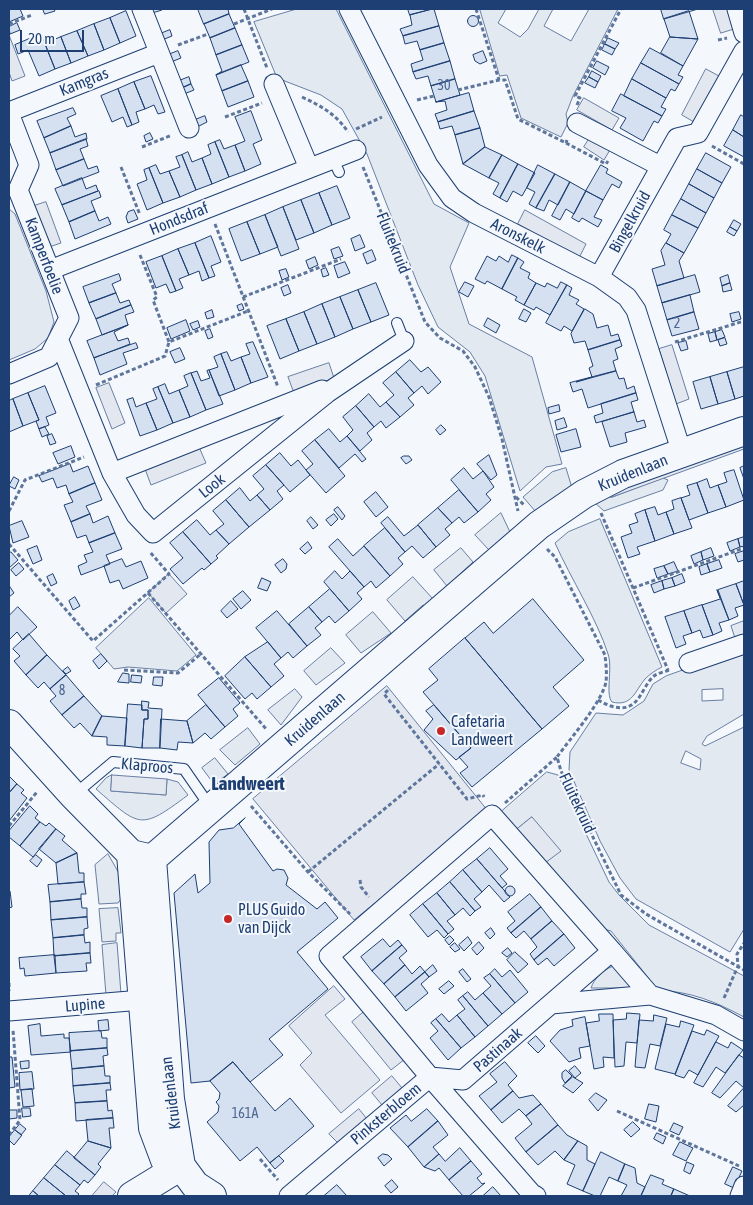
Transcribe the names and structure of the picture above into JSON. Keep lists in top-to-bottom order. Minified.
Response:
{"streets":{"street":["Kamgras","Hondsdraf","Bingelkruid","Aronskelk","Kamperfoelie","Kruidenlaan","Look","Lupine","Pastinaak","Pinksterbloem"],"lane":["Klaproos"],"path":["Fluitekruid"]},"crossings":[["Kamgras","Kamperfoelie"],["Hondsdraf","Fluitekruid"],["Hondsdraf","Kamperfoelie"],["Bingelkruid","Aronskelk"],["Aronskelk","Kruidenlaan"],["Kruidenlaan","Klaproos"],["Kruidenlaan","Lupine"],["Pastinaak","Pinksterbloem"]],"districts":["Landweert"],"places":["Cafetaria Landweert","PLUS Guido van Dijck"],"house_numbers":["30","2","8","161A"],"scale_bar":"20 m"}
